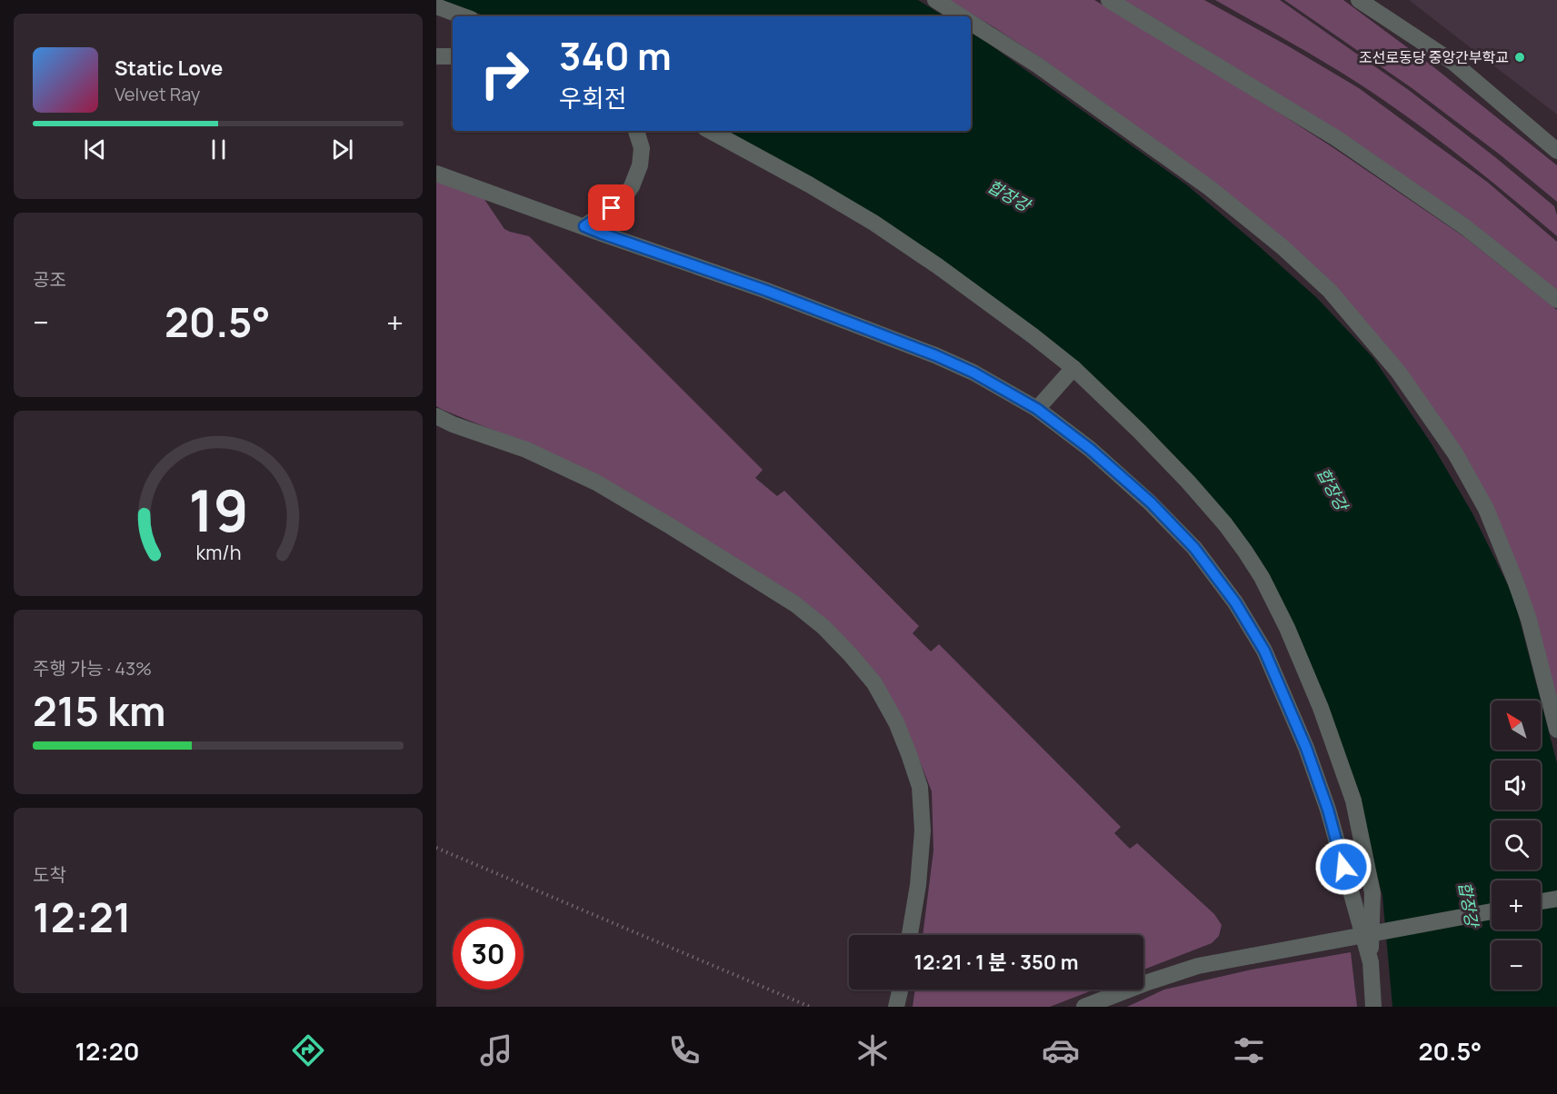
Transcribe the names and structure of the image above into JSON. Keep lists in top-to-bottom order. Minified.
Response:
{"water":["합장강"],"places":["조선로동당 중앙간부학교"],"north":"top left","page":{"turn":["340 m","우회전"],"song":["Static Love","Velvet Ray"],"tile":["공조",["주행 가능 · 43%","215 km"],["도착","12:21"]],"heat":["−","20.5°","+"],"map_buttons":["+","−"],"limit":"30","trip":"12:21 · 1 분 · 350 m","tabs":["12:20","20.5°"],"gauge":["19","km/h"]}}
